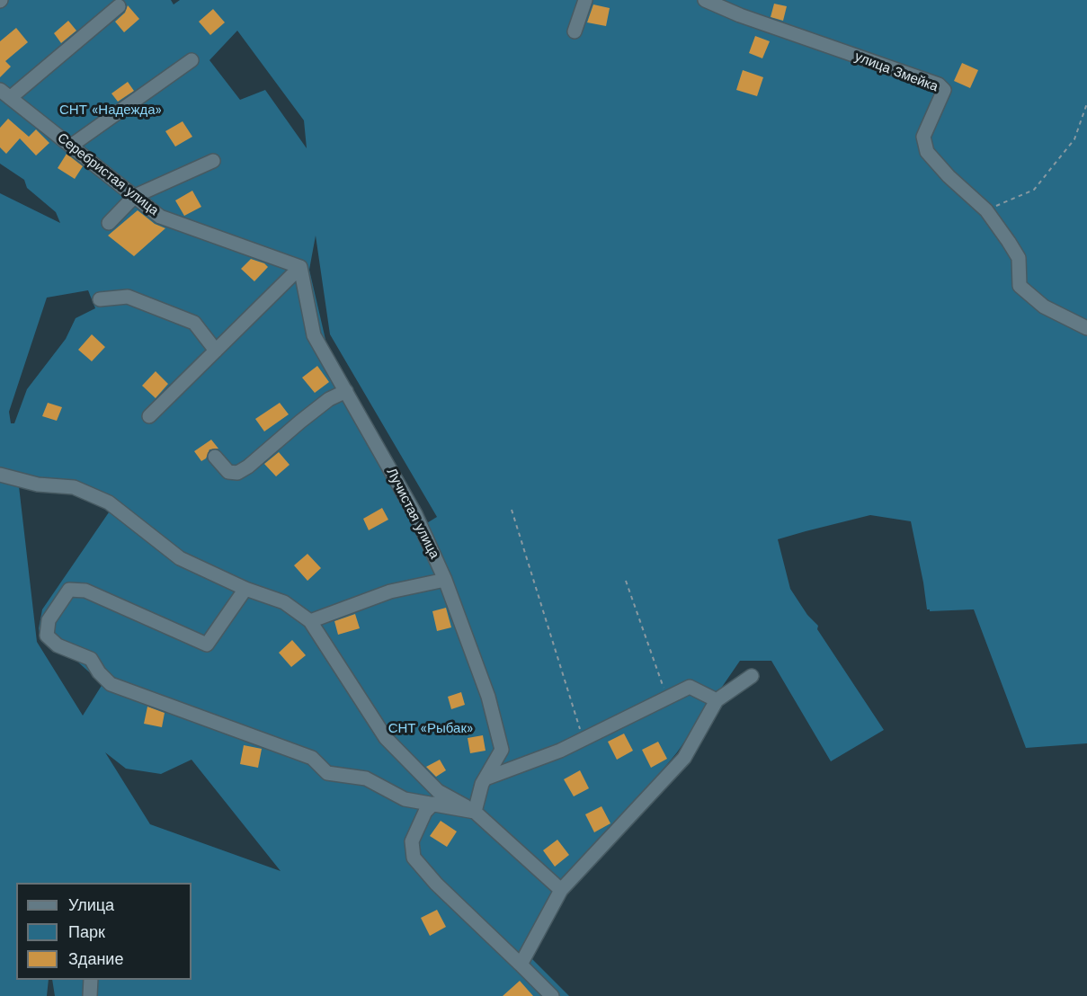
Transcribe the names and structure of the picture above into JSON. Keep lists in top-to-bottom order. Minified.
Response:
{"streets":{"street":["улица Змейка","Серебристая улица","Лучистая улица"]},"crossings":[["Серебристая улица","Лучистая улица"]],"parks":["СНТ «Надежда»","СНТ «Рыбак»"],"legend":["Улица","Парк","Здание"]}
